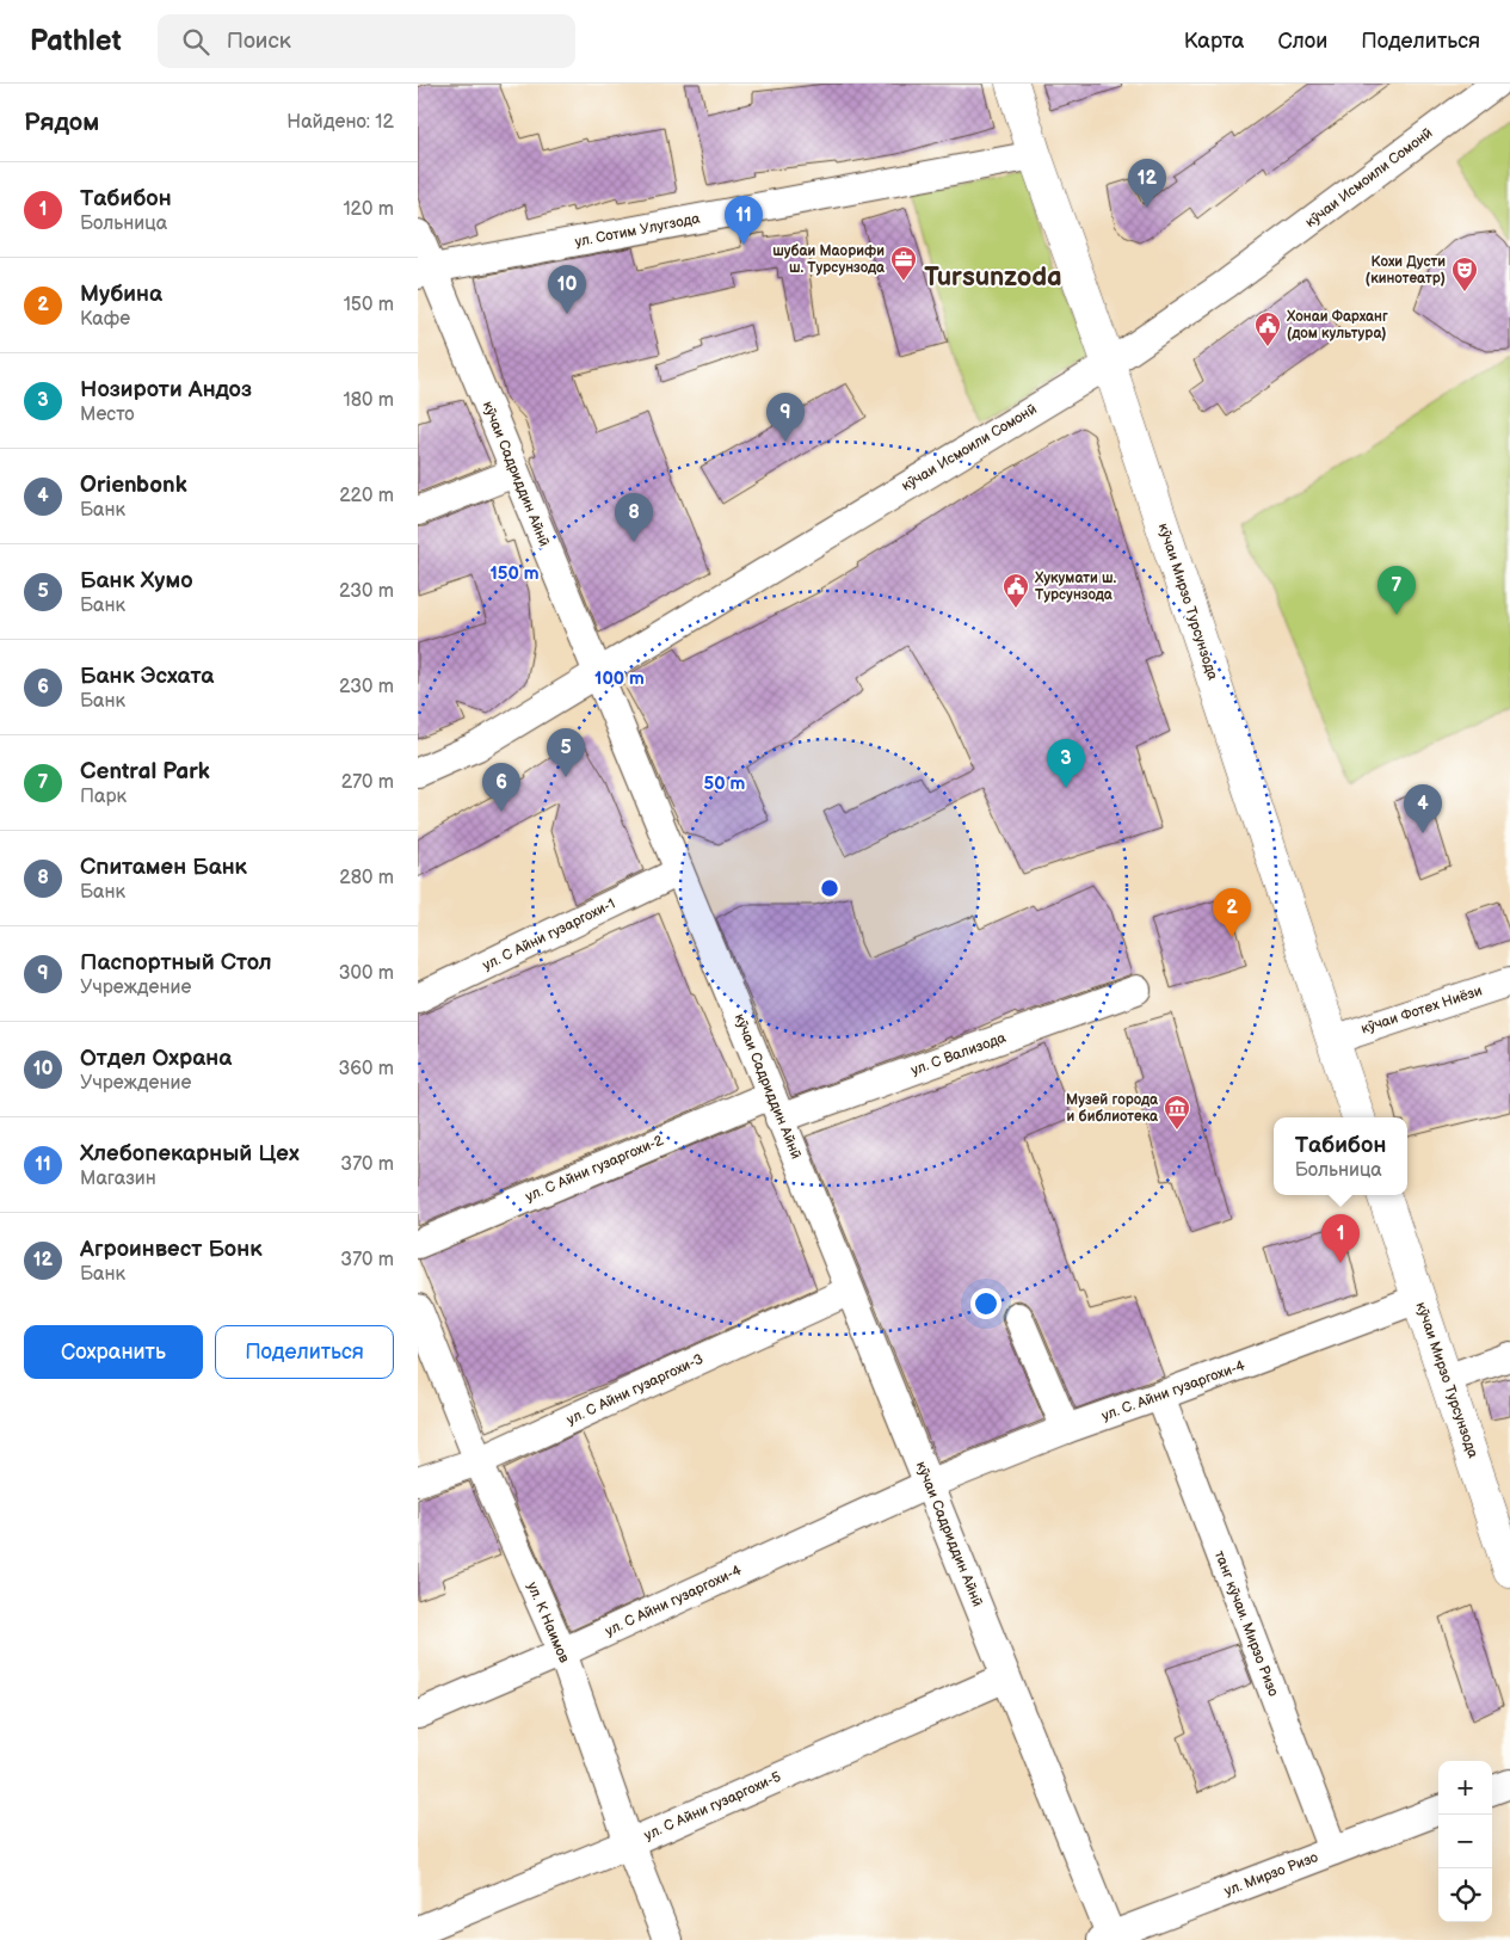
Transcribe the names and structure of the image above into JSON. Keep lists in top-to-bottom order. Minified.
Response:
{"streets":{"main road":["кӯчаи Мирзо Турсунзода"],"street":["кӯчаи Исмоили Сомонӣ","ул. Сотим Улугзода","кӯчаи Садриддин Айнӣ","ул. С Айни гузаргохи-1","кӯчаи Фотех Ниёзи","ул. С Вализода","ул. С Айни гузаргохи-2","ул. С Айни гузаргохи-3","ул. С. Айни гузаргохи-4","ул. С Айни гузаргохи-4","ул. К Наимов","танг кӯчаи. Мирзо Ризо","ул. С Айни гузаргохи-5","ул. Мирзо Ризо"]},"crossings":[["кӯчаи Исмоили Сомонӣ","кӯчаи Садриддин Айнӣ"],["кӯчаи Исмоили Сомонӣ","кӯчаи Мирзо Турсунзода"],["ул. Сотим Улугзода","кӯчаи Садриддин Айнӣ"],["ул. Сотим Улугзода","кӯчаи Мирзо Турсунзода"],["кӯчаи Садриддин Айнӣ","ул. С Айни гузаргохи-1"],["кӯчаи Садриддин Айнӣ","ул. С Вализода"],["кӯчаи Садриддин Айнӣ","ул. С Айни гузаргохи-2"],["кӯчаи Садриддин Айнӣ","ул. С Айни гузаргохи-3"],["кӯчаи Садриддин Айнӣ","ул. С. Айни гузаргохи-4"],["кӯчаи Садриддин Айнӣ","ул. С Айни гузаргохи-4"],["кӯчаи Садриддин Айнӣ","ул. С Айни гузаргохи-5"],["кӯчаи Садриддин Айнӣ","ул. Мирзо Ризо"],["кӯчаи Мирзо Турсунзода","кӯчаи Фотех Ниёзи"],["кӯчаи Мирзо Турсунзода","ул. С. Айни гузаргохи-4"],["ул. С Вализода","ул. С Айни гузаргохи-2"],["ул. С Айни гузаргохи-3","ул. К Наимов"],["ул. С. Айни гузаргохи-4","ул. С Айни гузаргохи-4"],["ул. С. Айни гузаргохи-4","танг кӯчаи. Мирзо Ризо"],["ул. С Айни гузаргохи-4","ул. К Наимов"],["ул. К Наимов","ул. С Айни гузаргохи-5"],["танг кӯчаи. Мирзо Ризо","ул. Мирзо Ризо"]],"districts":["Tursunzoda"],"places":{"office":["шубаи Маорифи ш. Турсунзода"],"theatre":["Кохи Дусти (кинотеатр)"],"public building":["Хонаи Фарханг (дом культура)","Хукумати ш. Турсунзода"],"museum":["Музей города и библиотека"]},"page":{"header":"Pathlet","search":"Поиск","nav":["Карта","Слои","Поделиться"],"heading":["Рядом","Найдено: 12"],"pins":["12","11","10","9","8","7","5","3","6","4","2","1"],"list":[{"mark":"1","name":"Табибон","note":"Больница","value":"120 m"},{"mark":"2","name":"Мубина","note":"Кафе","value":"150 m"},{"mark":"3","name":"Нозироти Андоз","note":"Место","value":"180 m"},{"mark":"4","name":"Orienbonk","note":"Банк","value":"220 m"},{"mark":"5","name":"Банк Хумо","note":"Банк","value":"230 m"},{"mark":"6","name":"Банк Эсхата","note":"Банк","value":"230 m"},{"mark":"7","name":"Central Park","note":"Парк","value":"270 m"},{"mark":"8","name":"Спитамен Банк","note":"Банк","value":"280 m"},{"mark":"9","name":"Паспортный Стол","note":"Учреждение","value":"300 m"},{"mark":"10","name":"Отдел Охрана","note":"Учреждение","value":"360 m"},{"mark":"11","name":"Хлебопекарный Цех","note":"Магазин","value":"370 m"},{"mark":"12","name":"Агроинвест Бонк","note":"Банк","value":"370 m"}],"popup":["Табибон","Больница"],"buttons":["Сохранить","Поделиться"],"map_buttons":["+","−"]},"rings":["150 m","100 m","50 m"]}
